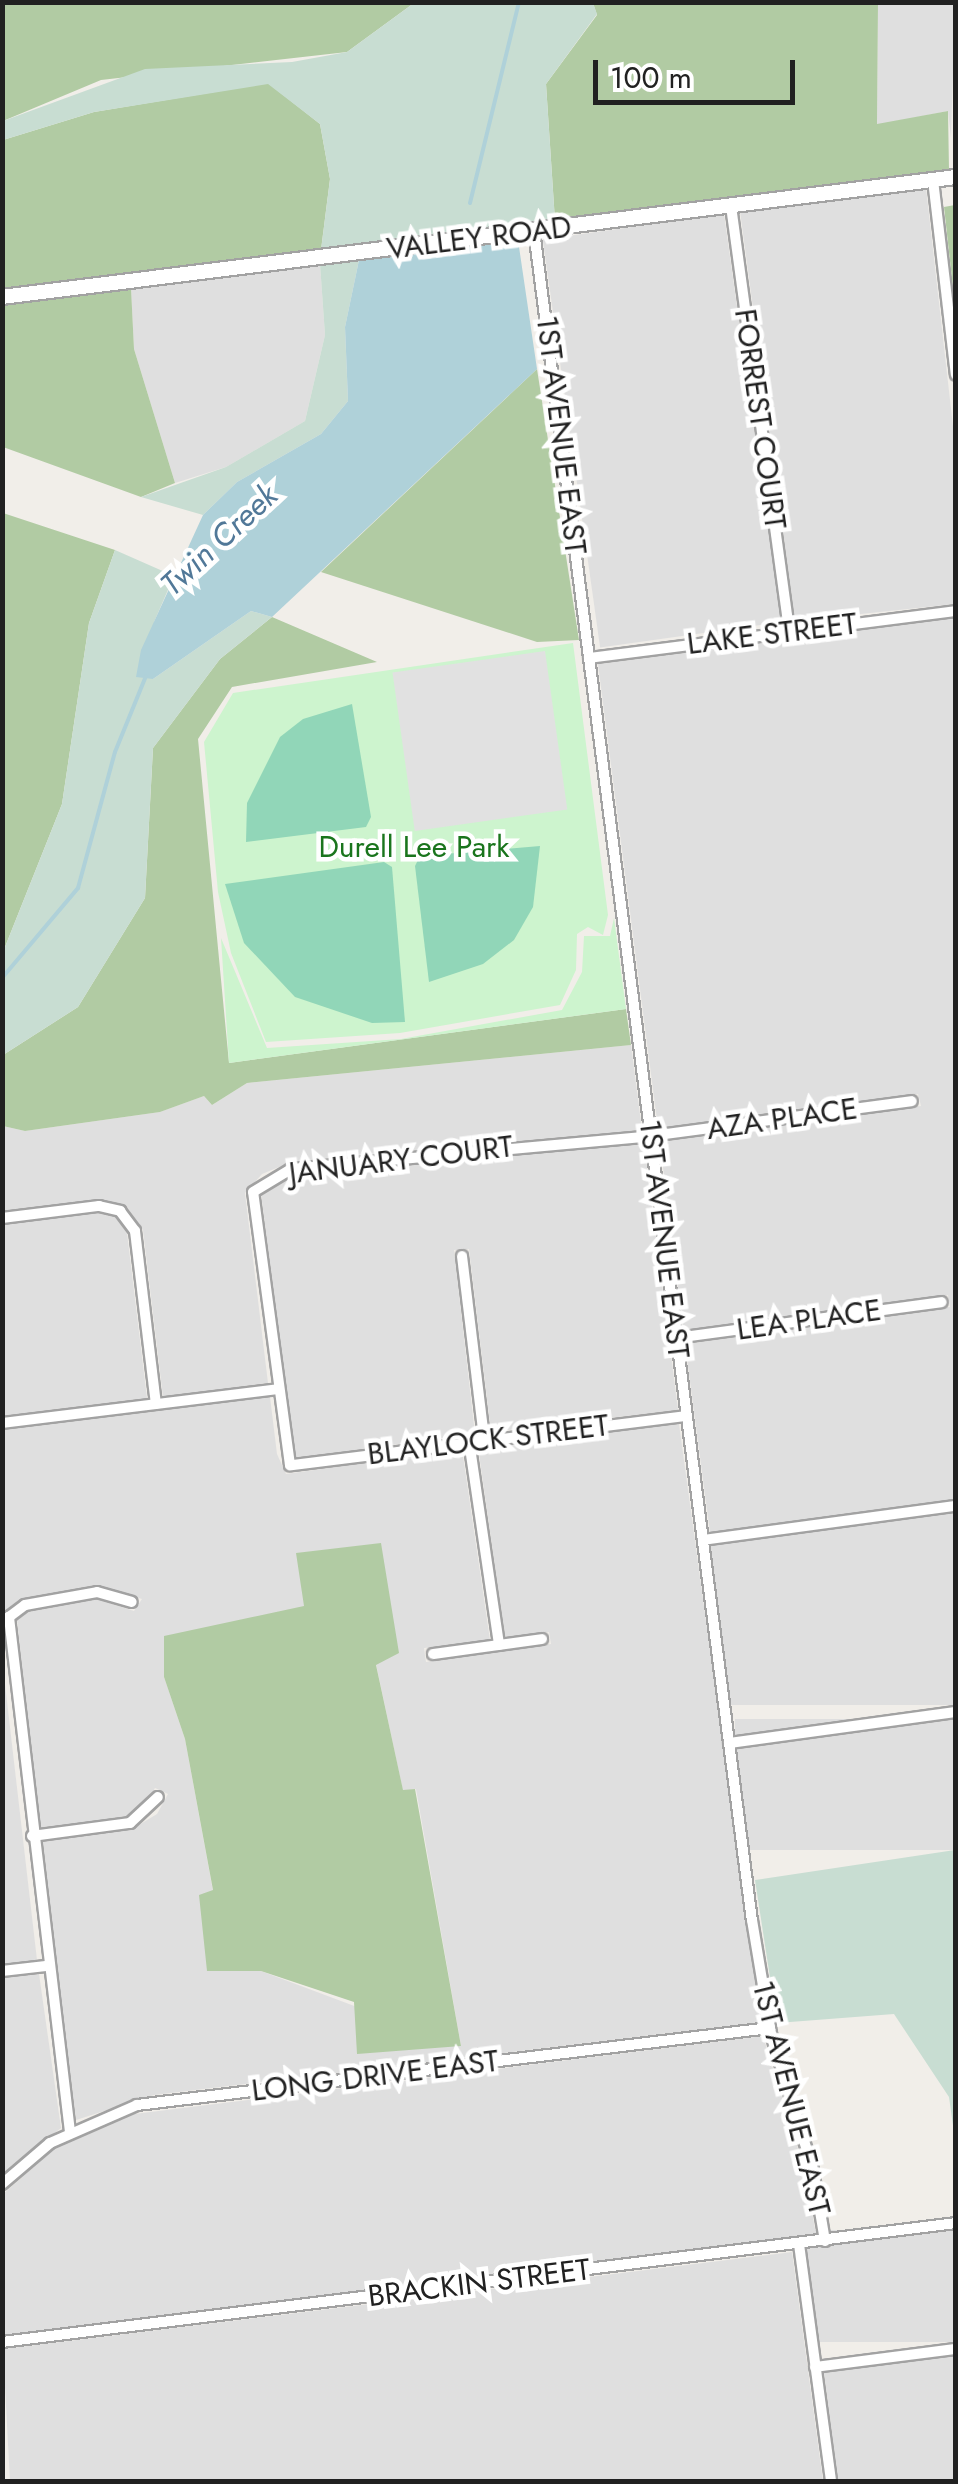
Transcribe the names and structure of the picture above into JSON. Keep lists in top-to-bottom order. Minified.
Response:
{"streets":{"street":["VALLEY ROAD","FORREST COURT","1ST AVENUE EAST","LAKE STREET","AZA PLACE","JANUARY COURT","LEA PLACE","BLAYLOCK STREET","LONG DRIVE EAST","BRACKIN STREET"]},"crossings":[["VALLEY ROAD","FORREST COURT"],["VALLEY ROAD","1ST AVENUE EAST"],["FORREST COURT","LAKE STREET"],["1ST AVENUE EAST","LAKE STREET"],["1ST AVENUE EAST","AZA PLACE"],["1ST AVENUE EAST","JANUARY COURT"],["1ST AVENUE EAST","LEA PLACE"],["1ST AVENUE EAST","BLAYLOCK STREET"],["1ST AVENUE EAST","LONG DRIVE EAST"],["1ST AVENUE EAST","BRACKIN STREET"],["AZA PLACE","JANUARY COURT"],["JANUARY COURT","BLAYLOCK STREET"]],"water":["Twin Creek"],"parks":["Durell Lee Park"],"scale_bar":"100 m"}
